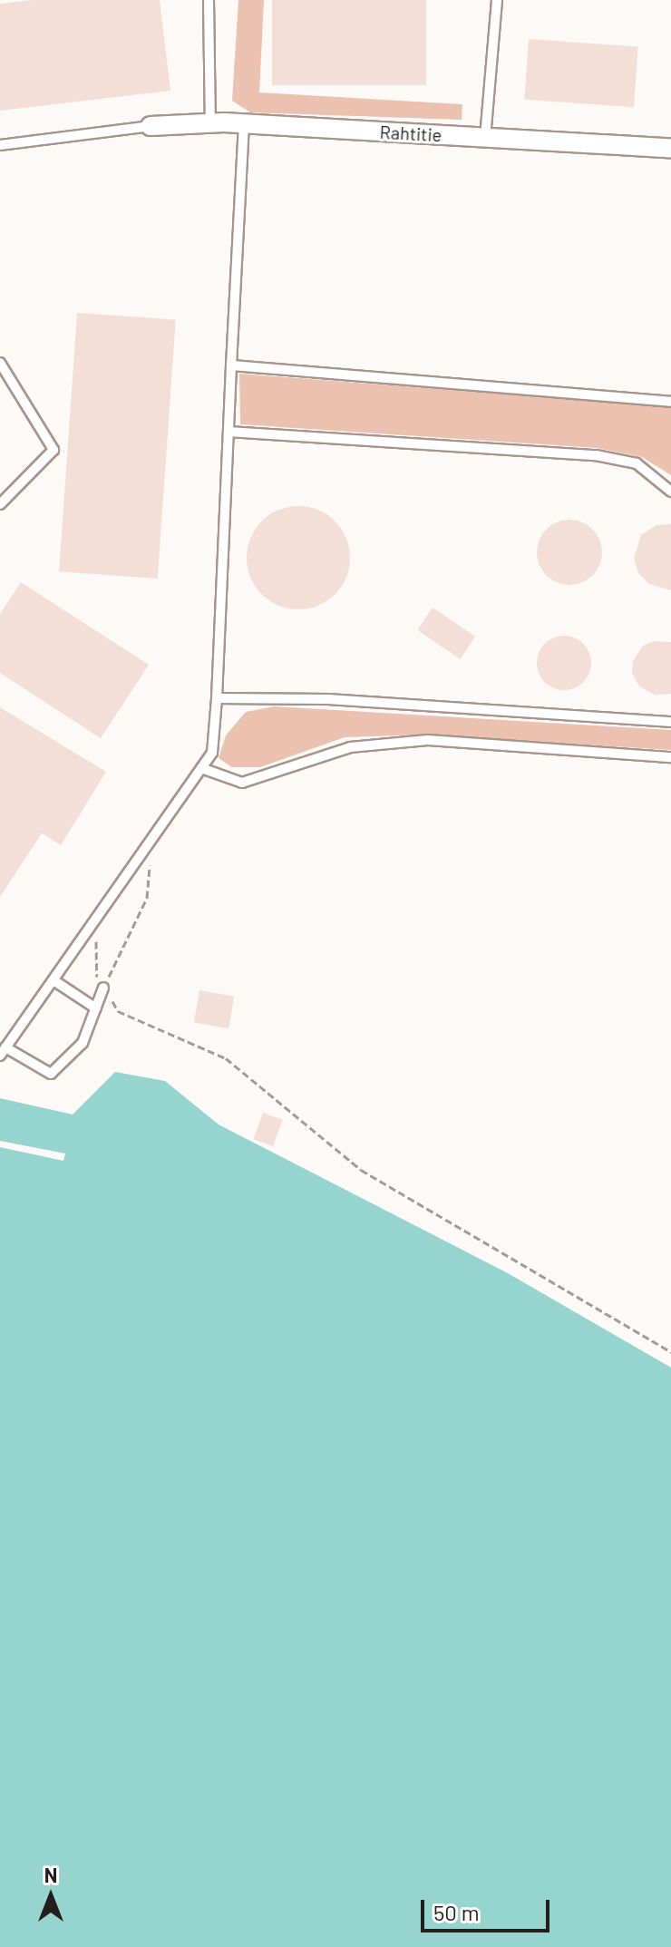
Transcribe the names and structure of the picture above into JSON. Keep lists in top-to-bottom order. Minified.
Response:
{"streets":{"street":["Rahtitie"]},"scale_bar":"50 m","north":"top"}
